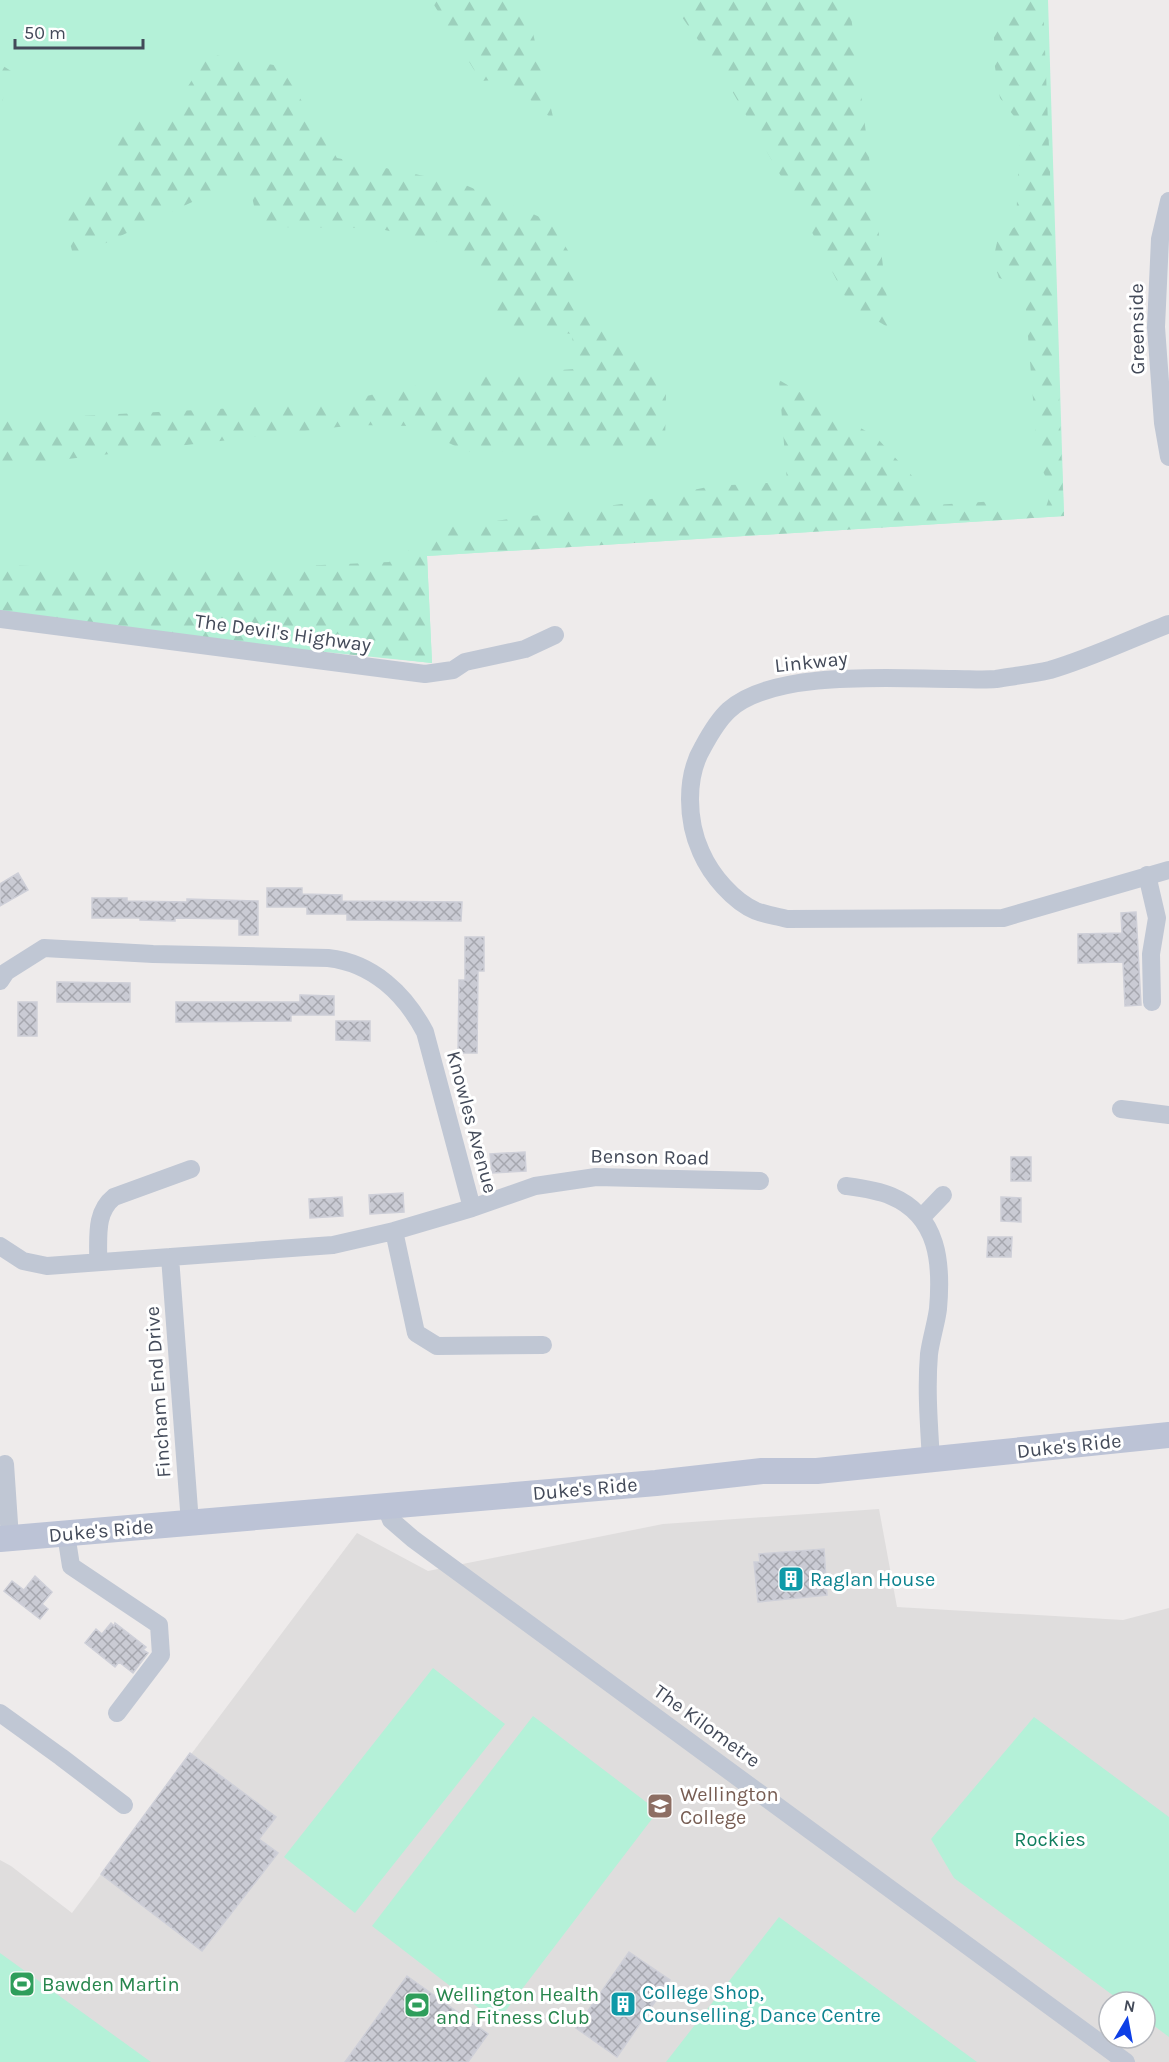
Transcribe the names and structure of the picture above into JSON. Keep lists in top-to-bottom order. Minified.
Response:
{"streets":{"main road":["Duke's Ride"],"street":["Greenside","The Devil's Highway","Linkway","Knowles Avenue","Benson Road","Fincham End Drive","The Kilometre"]},"crossings":[["Knowles Avenue","Benson Road"],["Knowles Avenue","Fincham End Drive"],["Fincham End Drive","Duke's Ride"],["Duke's Ride","The Kilometre"]],"parks":["Rockies"],"places":{"building":["Raglan House","College Shop, Counselling, Dance Centre"],"school or university":["Wellington College"],"sports":["Bawden Martin","Wellington Health and Fitness Club"]},"scale_bar":"50 m","north":"top"}
